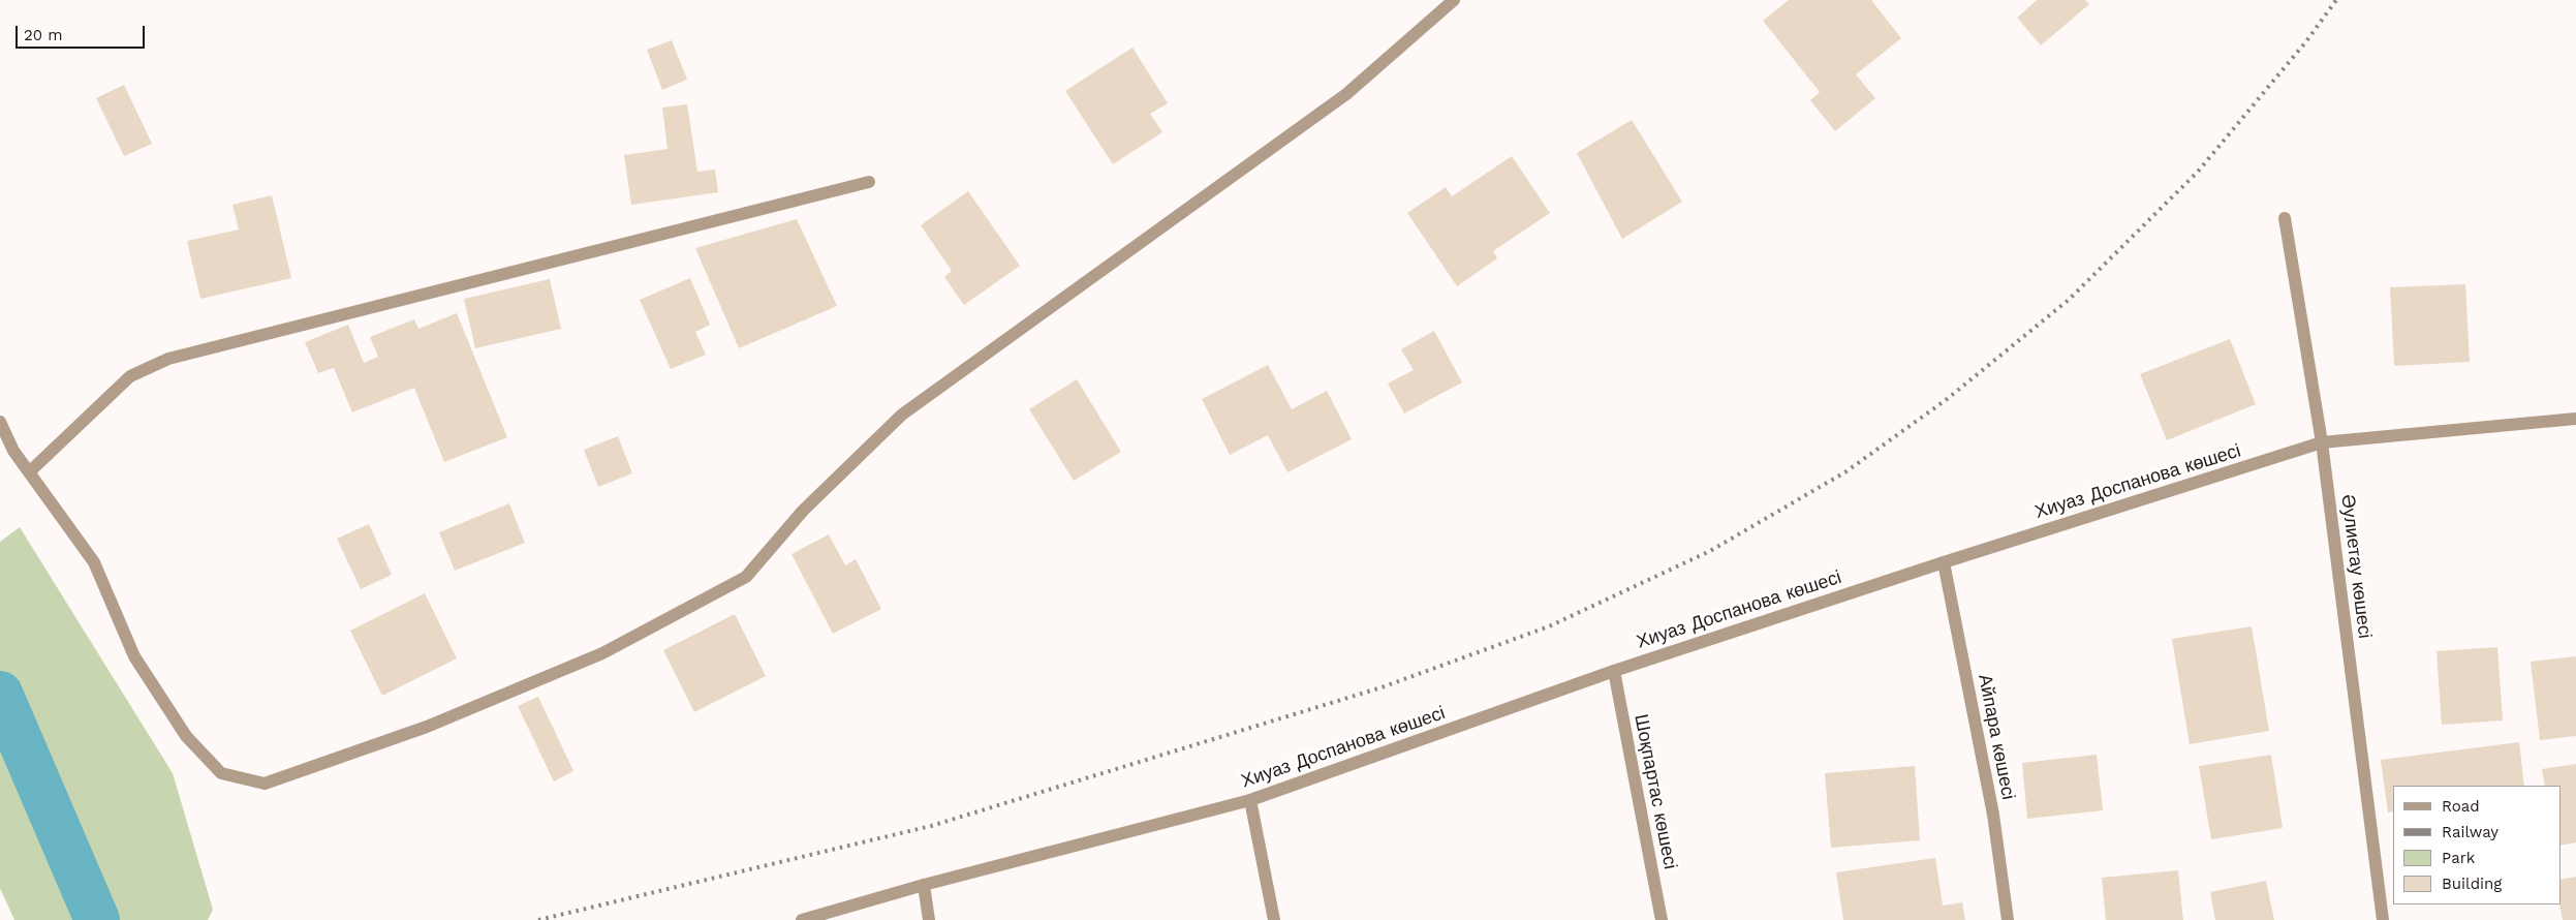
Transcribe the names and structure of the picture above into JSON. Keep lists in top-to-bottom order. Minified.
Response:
{"streets":{"street":["Хиуаз Доспанова көшесі","Әулиетау көшесі","Айпара көшесі","Шоқпартас көшесі"]},"crossings":[["Хиуаз Доспанова көшесі","Әулиетау көшесі"],["Хиуаз Доспанова көшесі","Айпара көшесі"],["Хиуаз Доспанова көшесі","Шоқпартас көшесі"]],"legend":["Road","Railway","Park","Building"],"scale_bar":"20 m"}
